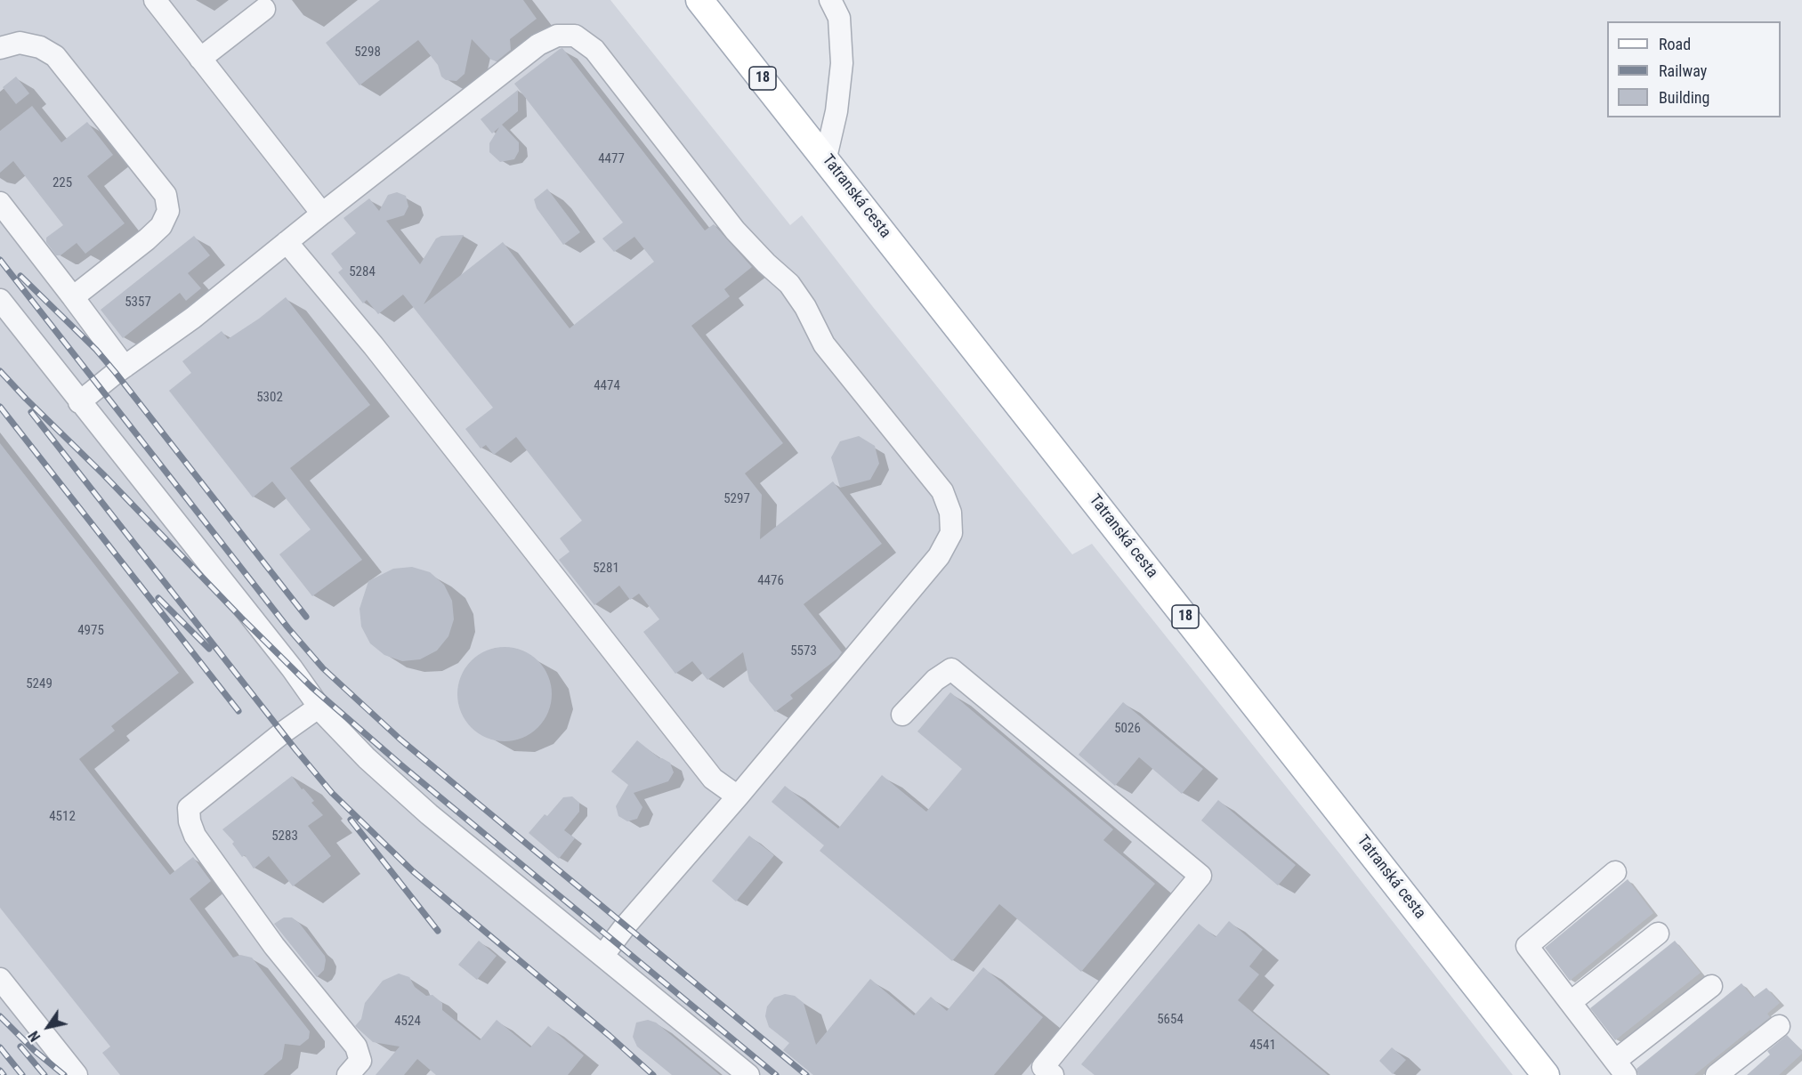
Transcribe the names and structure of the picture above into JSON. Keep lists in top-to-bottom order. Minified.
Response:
{"streets":{"main road":["18","Tatranská cesta"]},"house_numbers":["5298","4477","225","5284","5357","4474","5302","5297","5281","4476","4975","5573","5249","5026","4512","5283","5654","4524","4541"],"legend":["Road","Railway","Building"],"north":"bottom left"}
